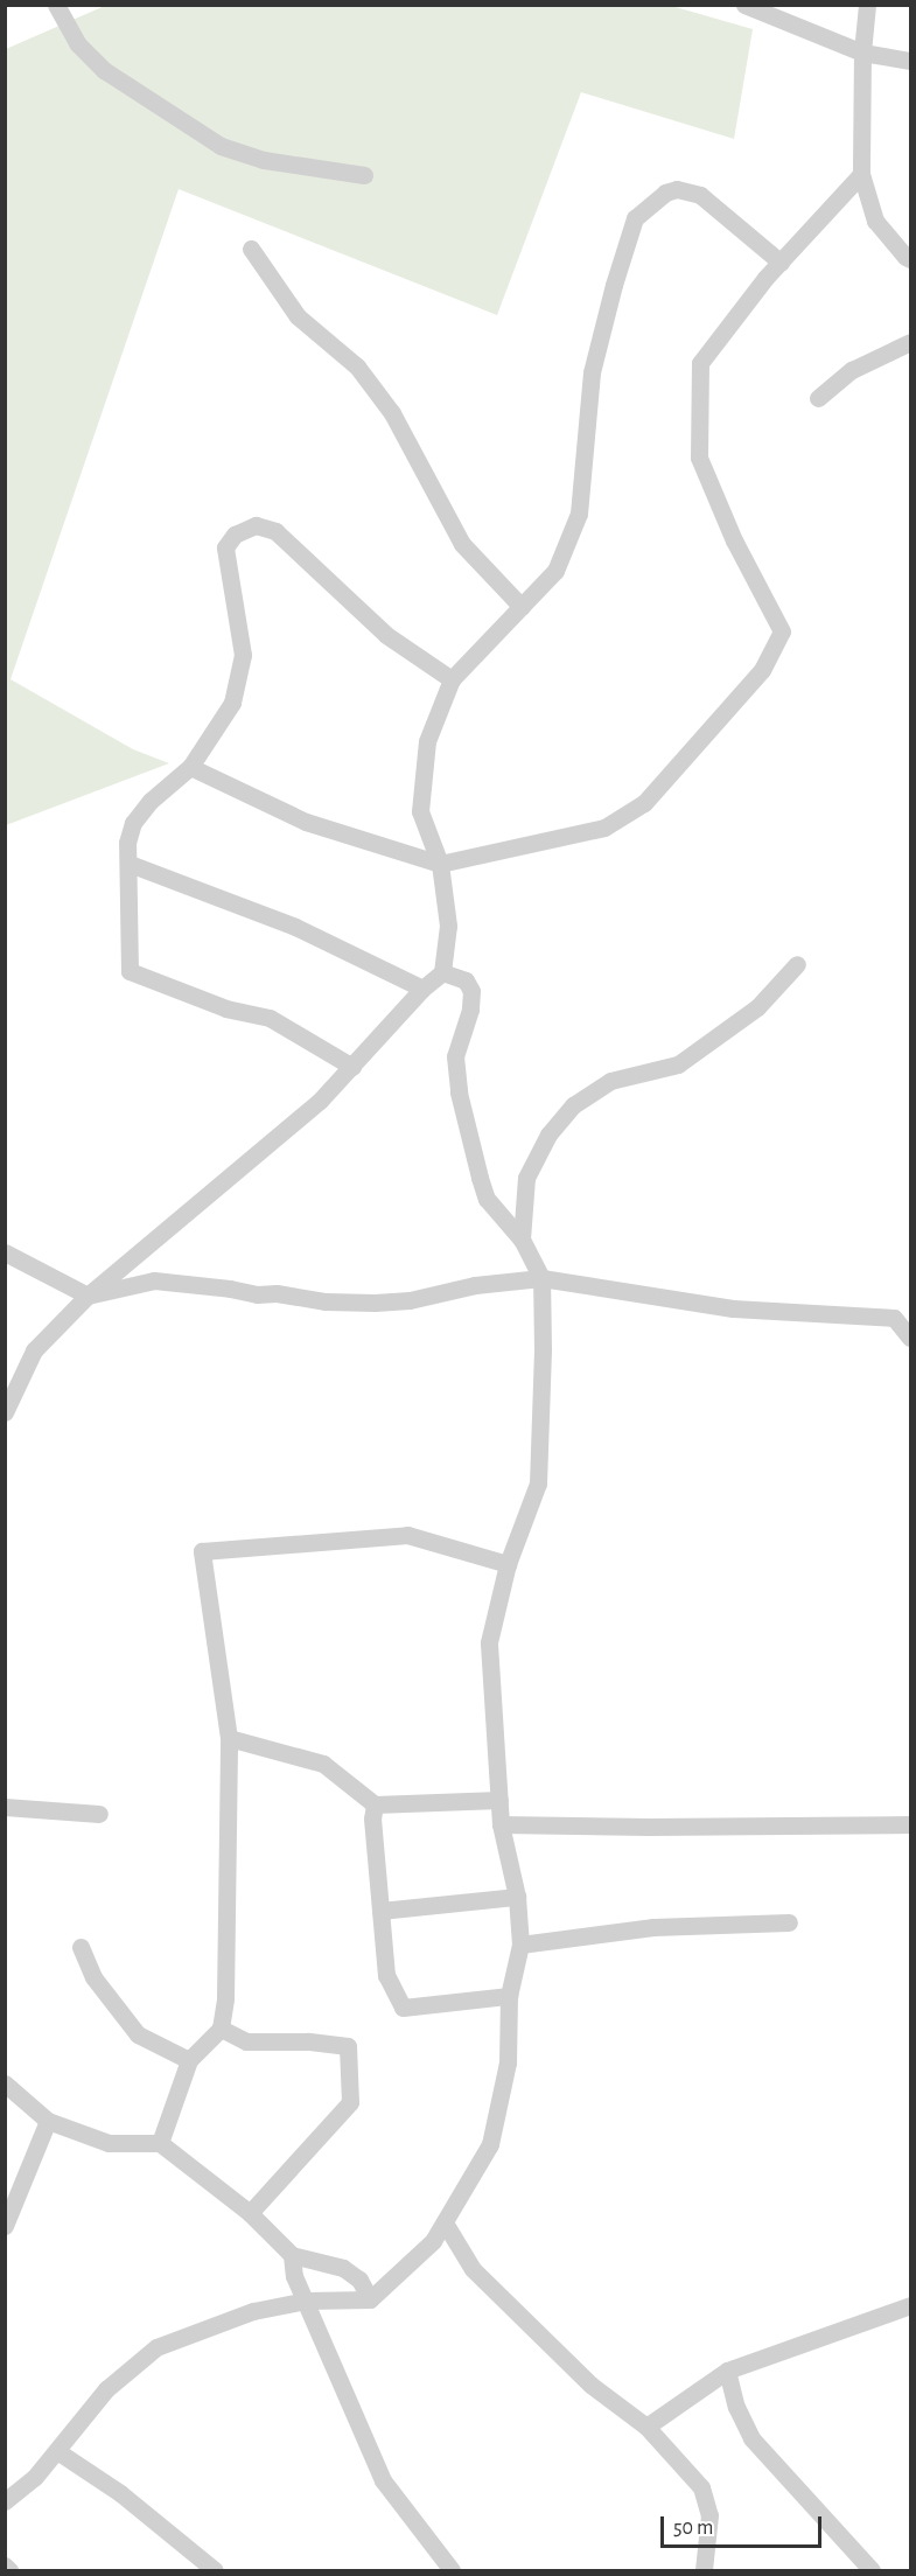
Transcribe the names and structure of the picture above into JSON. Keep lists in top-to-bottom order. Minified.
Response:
{"scale_bar":"50 m"}
